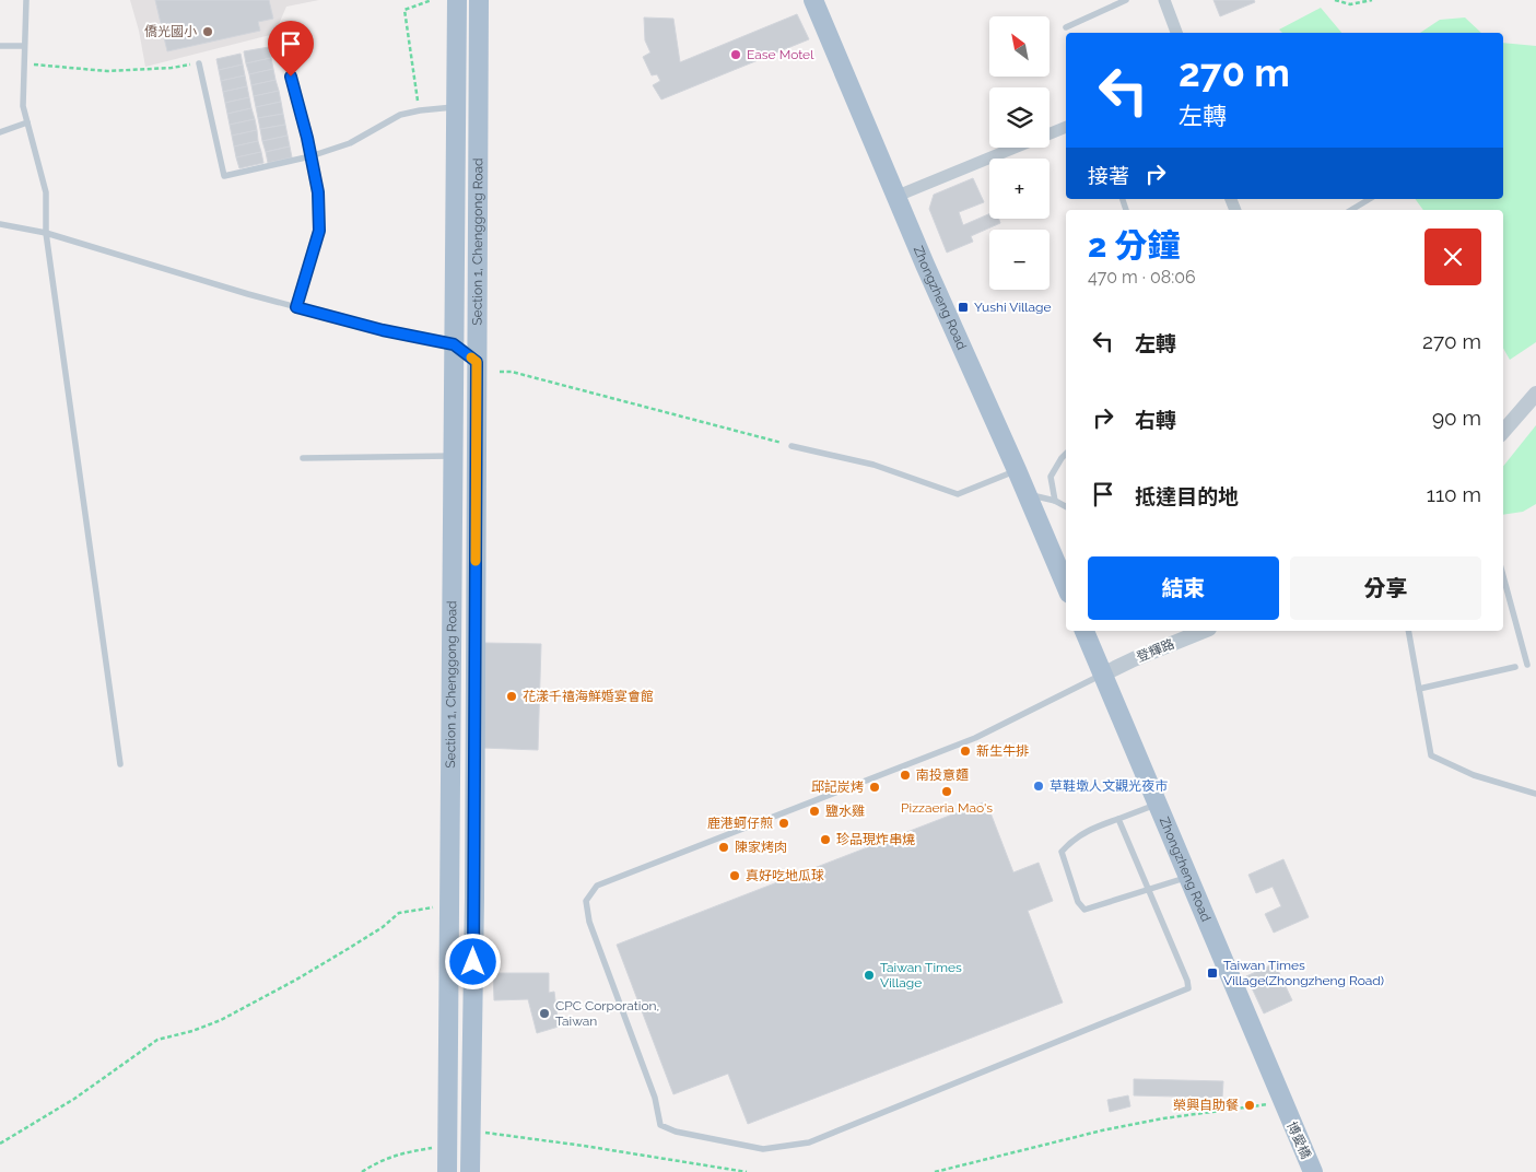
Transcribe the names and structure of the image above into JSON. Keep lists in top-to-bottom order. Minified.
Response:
{"streets":{"main road":["Section 1, Chenggong Road","Zhongzheng Road","博愛橋"],"street":["登輝路"]},"crossings":[["Zhongzheng Road","登輝路"],["Zhongzheng Road","博愛橋"]],"places":{"other":["僑光國小","Ease Motel","花漾千禧海鮮婚宴會館","新生牛排","南投意麵","草鞋墩人文觀光夜市","邱記炭烤","Pizzaeria Mao's","鹽水雞","鹿港蚵仔煎","珍品現炸串燒","陳家烤肉","真好吃地瓜球","Taiwan Times Village","CPC Corporation, Taiwan","榮興自助餐"],"transit":["Yushi Village","Taiwan Times Village(Zhongzheng Road)"]},"north":"top left","page":{"map_buttons":["+","−"],"turn":["270 m","左轉"],"then":"接著","heading":["2 分鐘","470 m · 08:06"],"list":[{"name":"左轉","value":"270 m"},{"name":"右轉","value":"90 m"},{"name":"抵達目的地","value":"110 m"}],"buttons":["結束","分享"]}}
